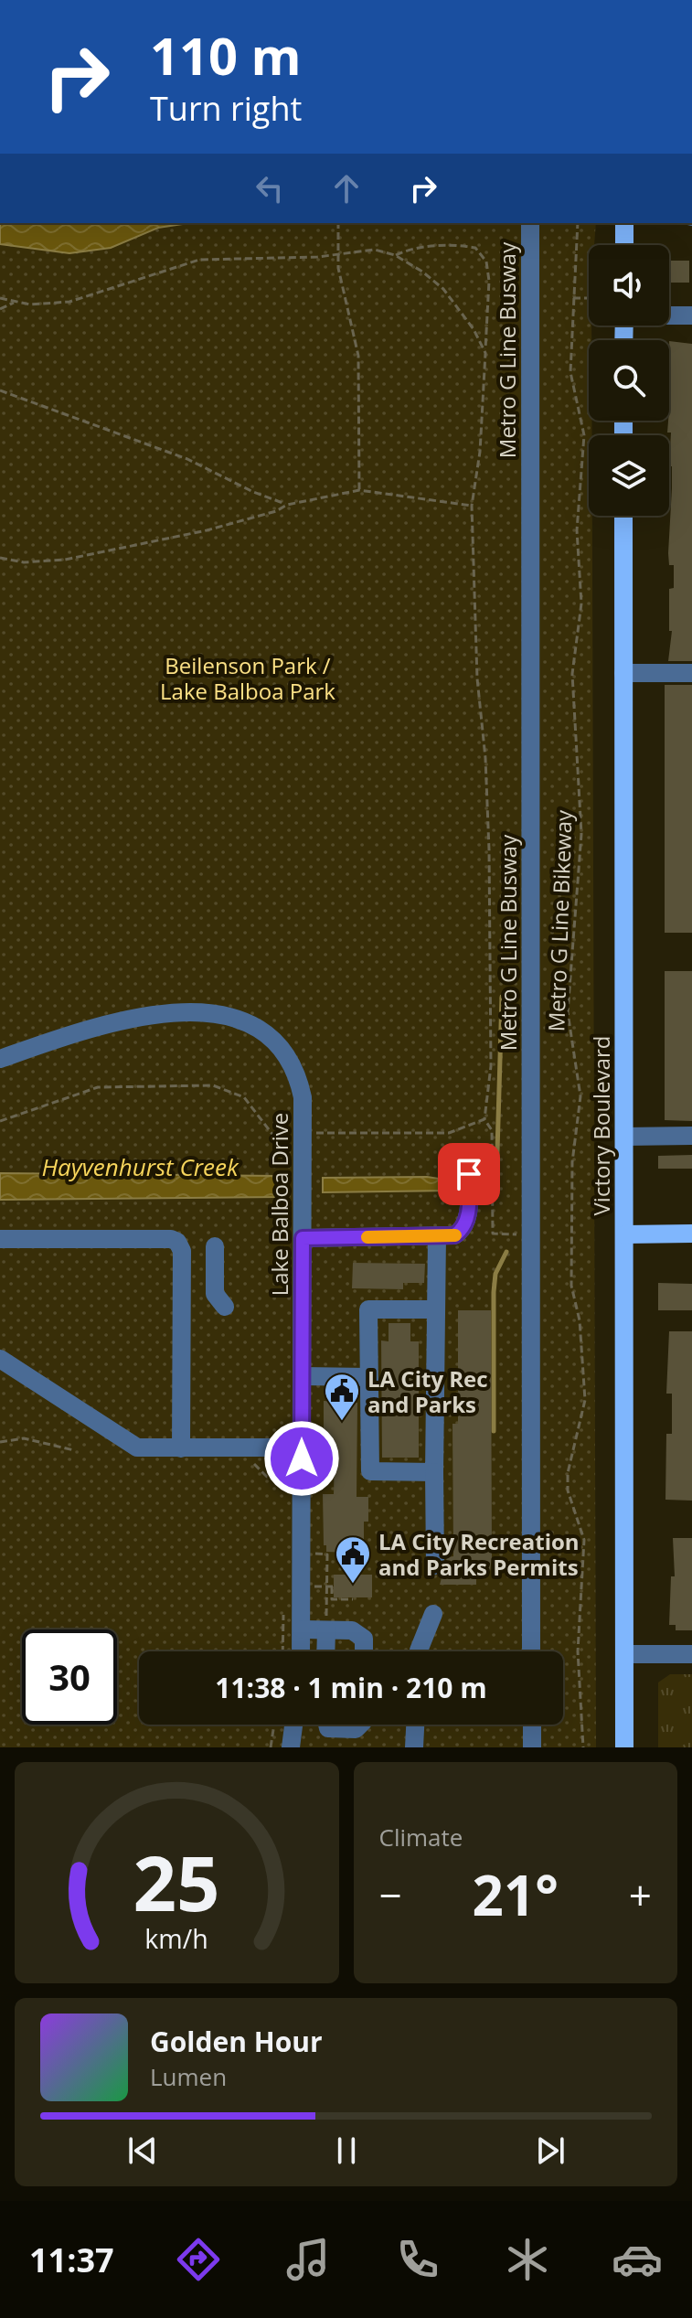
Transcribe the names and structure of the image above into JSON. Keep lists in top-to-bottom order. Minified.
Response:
{"streets":{"main road":["Victory Boulevard"],"street":["Metro G Line Busway","Lake Balboa Drive"],"path":["Metro G Line Bikeway"]},"water":["Hayvenhurst Creek"],"parks":["Beilenson Park / Lake Balboa Park"],"places":{"public building":["LA City Rec and Parks","LA City Recreation and Parks Permits"]},"page":{"turn":["110 m","Turn right"],"limit":"30","trip":"11:38 · 1 min · 210 m","tile":"Climate","heat":["−","21°","+"],"song":["Golden Hour","Lumen"],"tabs":"11:37","gauge":["25","km/h"]}}
